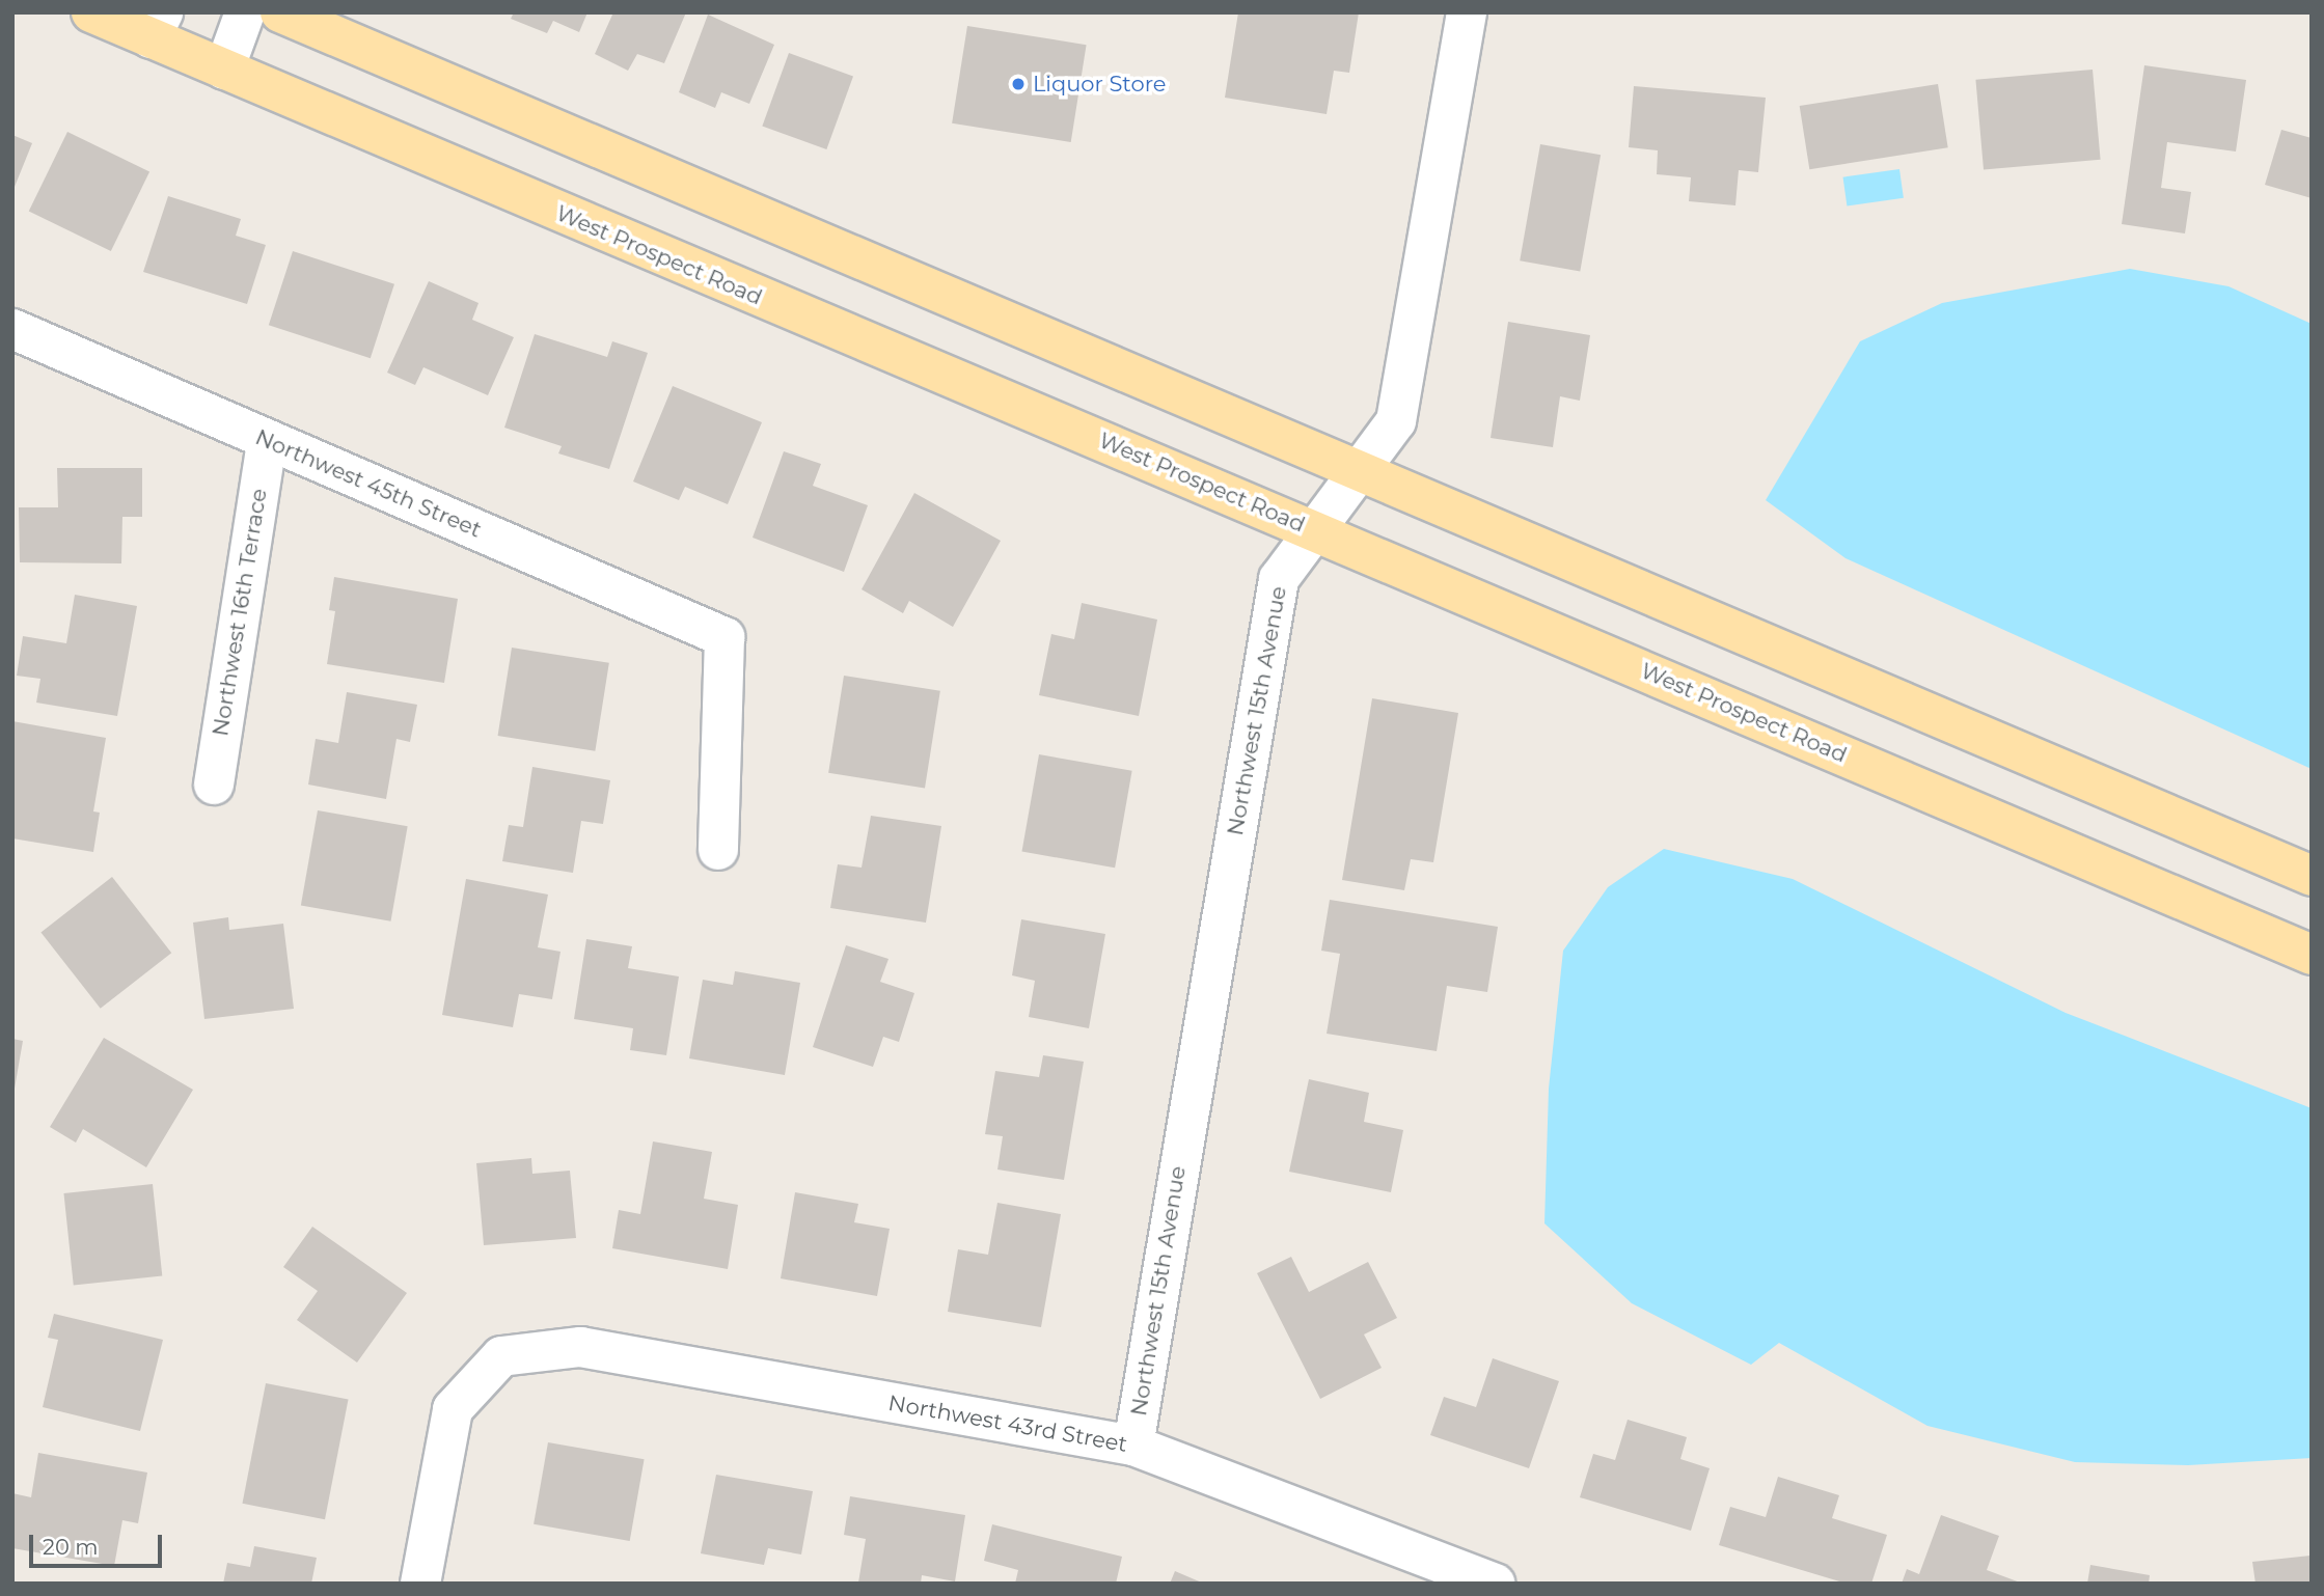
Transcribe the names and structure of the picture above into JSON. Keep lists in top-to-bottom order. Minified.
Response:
{"streets":{"main road":["West Prospect Road"],"street":["Northwest 45th Street","Northwest 16th Terrace","Northwest 15th Avenue","Northwest 43rd Street"]},"crossings":[["West Prospect Road","Northwest 15th Avenue"],["Northwest 45th Street","Northwest 16th Terrace"],["Northwest 15th Avenue","Northwest 43rd Street"]],"places":["Liquor Store"],"scale_bar":"20 m"}
